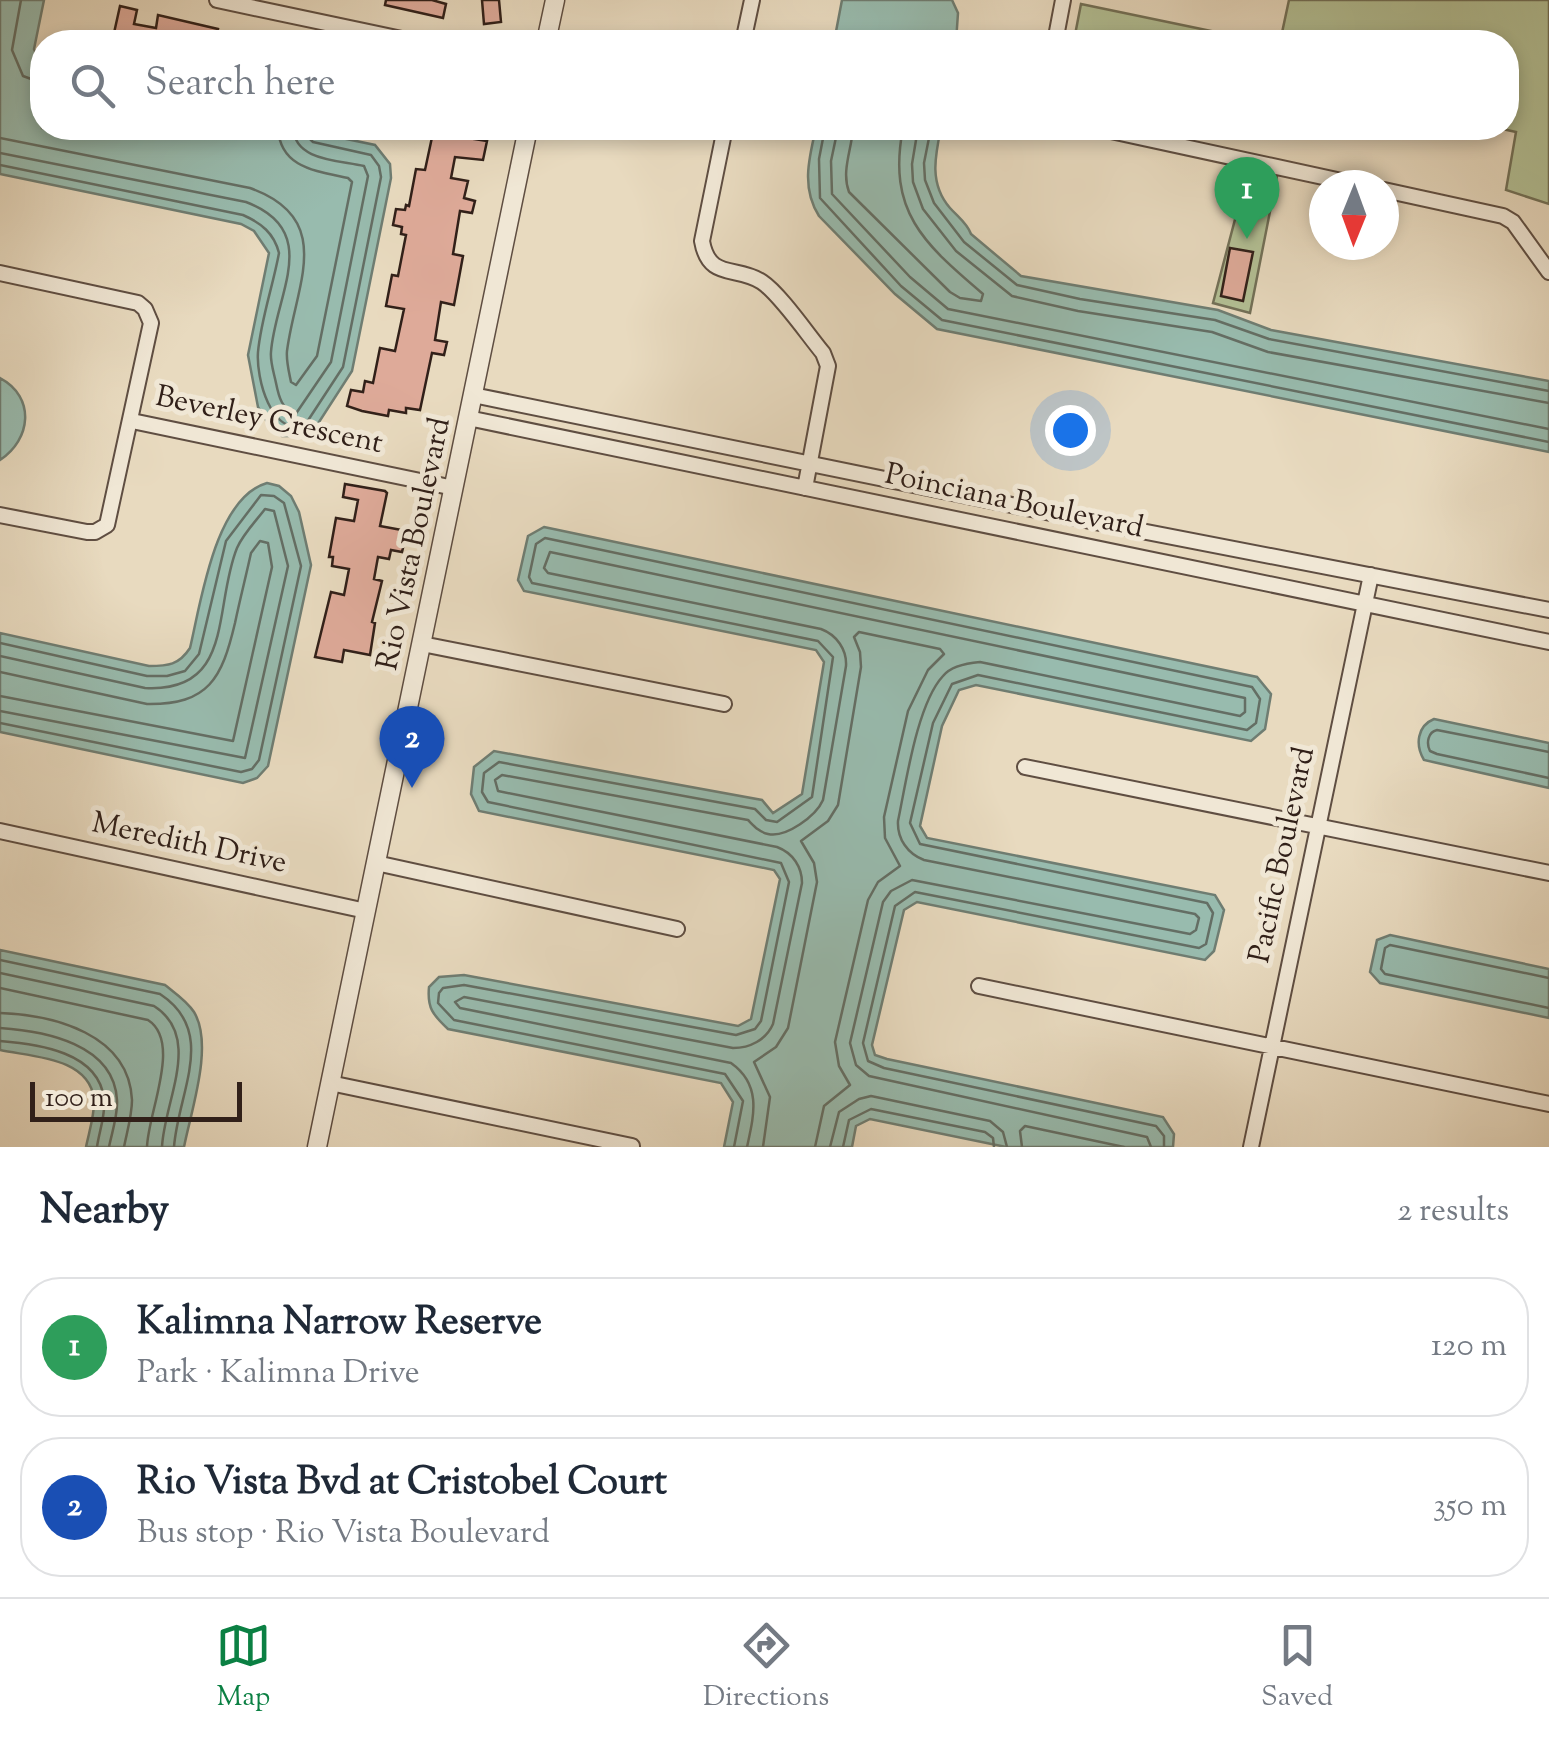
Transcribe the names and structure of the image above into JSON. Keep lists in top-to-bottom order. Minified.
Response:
{"streets":{"street":["Beverley Crescent","Poinciana Boulevard","Rio Vista Boulevard","Meredith Drive","Pacific Boulevard"]},"crossings":[["Beverley Crescent","Rio Vista Boulevard"],["Poinciana Boulevard","Rio Vista Boulevard"],["Poinciana Boulevard","Pacific Boulevard"],["Rio Vista Boulevard","Meredith Drive"]],"scale_bar":"100 m","north":"bottom","page":{"search":"Search here","pins":["1","2"],"scale":"100 m","heading":["Nearby","2 results"],"list":[{"mark":"1","name":"Kalimna Narrow Reserve","note":"Park · Kalimna Drive","value":"120 m"},{"mark":"2","name":"Rio Vista Bvd at Cristobel Court","note":"Bus stop · Rio Vista Boulevard","value":"350 m"}],"nav":["Map","Directions","Saved"]}}
